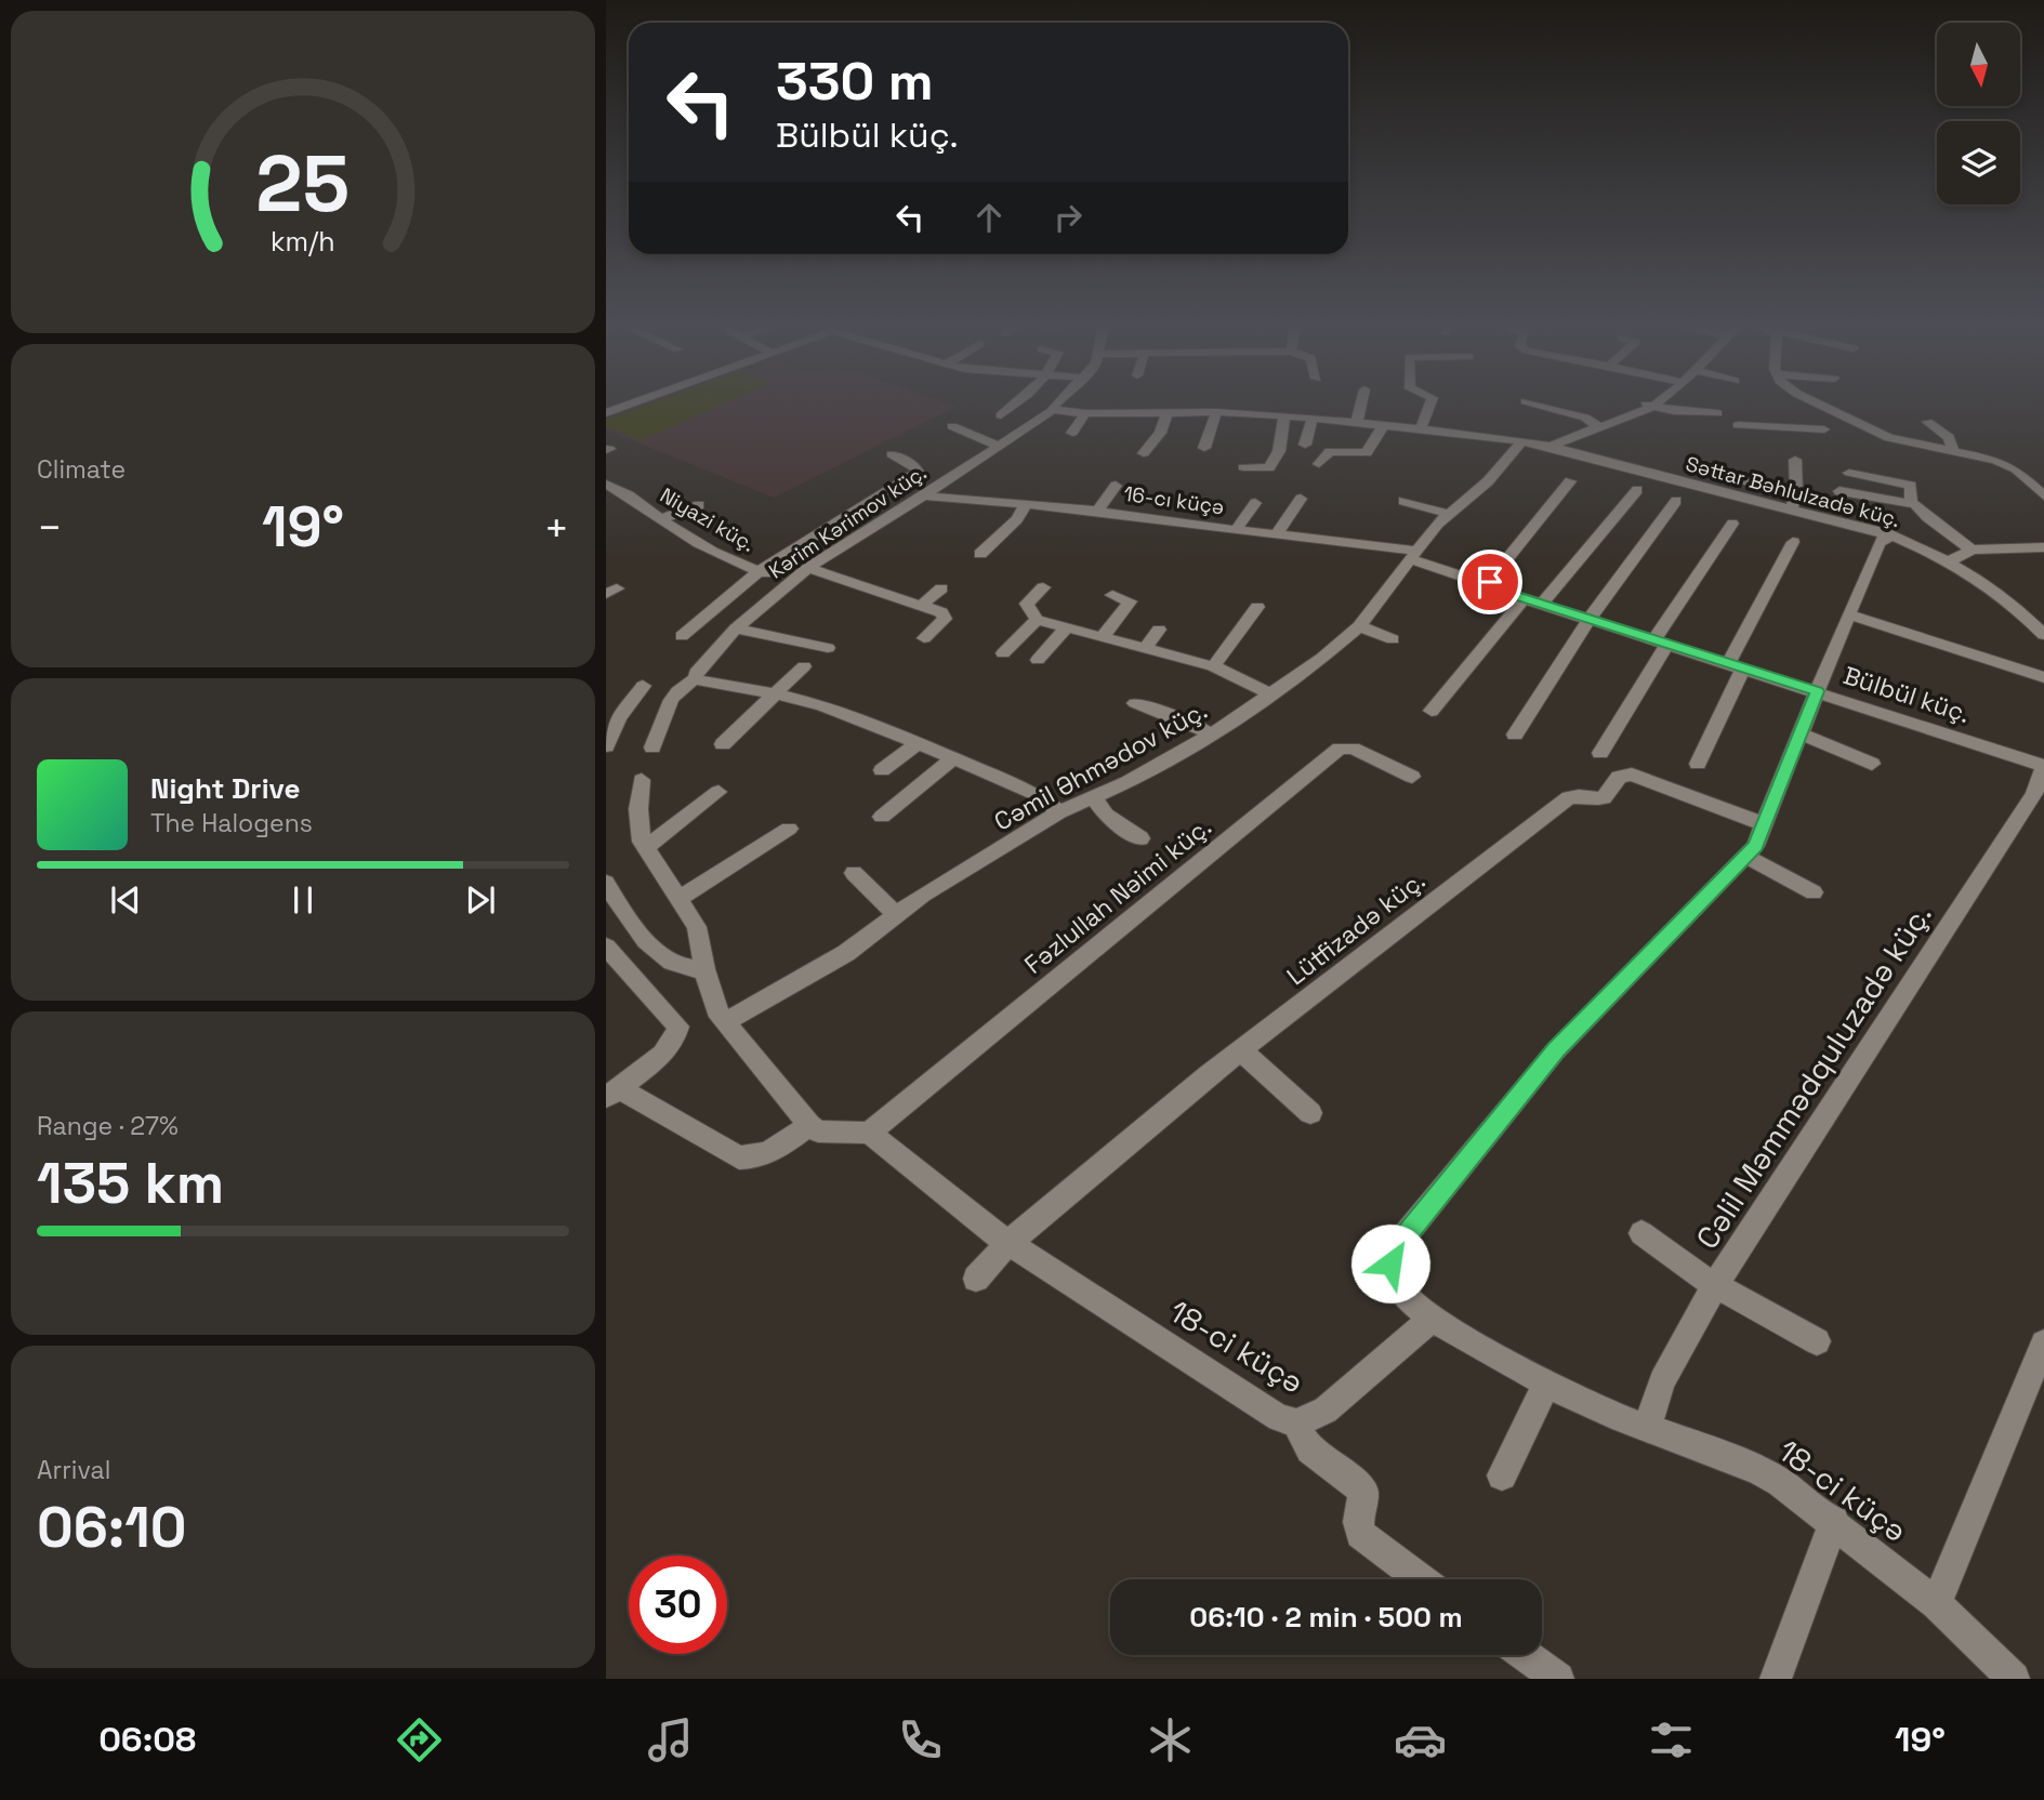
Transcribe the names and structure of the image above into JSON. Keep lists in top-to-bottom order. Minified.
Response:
{"streets":{"street":["Səttar Bəhlulzadə küç.","16-cı küçə","Niyazi küç.","Kərim Kərimov küç.","Bülbül küç.","Cəmil Əhmədov küç.","Fəzlullah Nəimi küç.","Lütfizadə küç.","Cəlil Məmmədquluzadə küç.","18-ci küçə"]},"crossings":[["Səttar Bəhlulzadə küç.","Kərim Kərimov küç."],["Səttar Bəhlulzadə küç.","Cəmil Əhmədov küç."],["16-cı küçə","Kərim Kərimov küç."],["16-cı küçə","Cəmil Əhmədov küç."],["Niyazi küç.","Kərim Kərimov küç."],["Bülbül küç.","Cəlil Məmmədquluzadə küç."],["Fəzlullah Nəimi küç.","18-ci küçə"],["Lütfizadə küç.","18-ci küçə"],["Cəlil Məmmədquluzadə küç.","18-ci küçə"]],"north":"bottom","page":{"turn":["330 m","Bülbül küç."],"tile":["Climate",["Range · 27%","135 km"],["Arrival","06:10"]],"heat":["−","19°","+"],"song":["Night Drive","The Halogens"],"limit":"30","trip":"06:10 · 2 min · 500 m","tabs":["06:08","19°"],"gauge":["25","km/h"]}}
